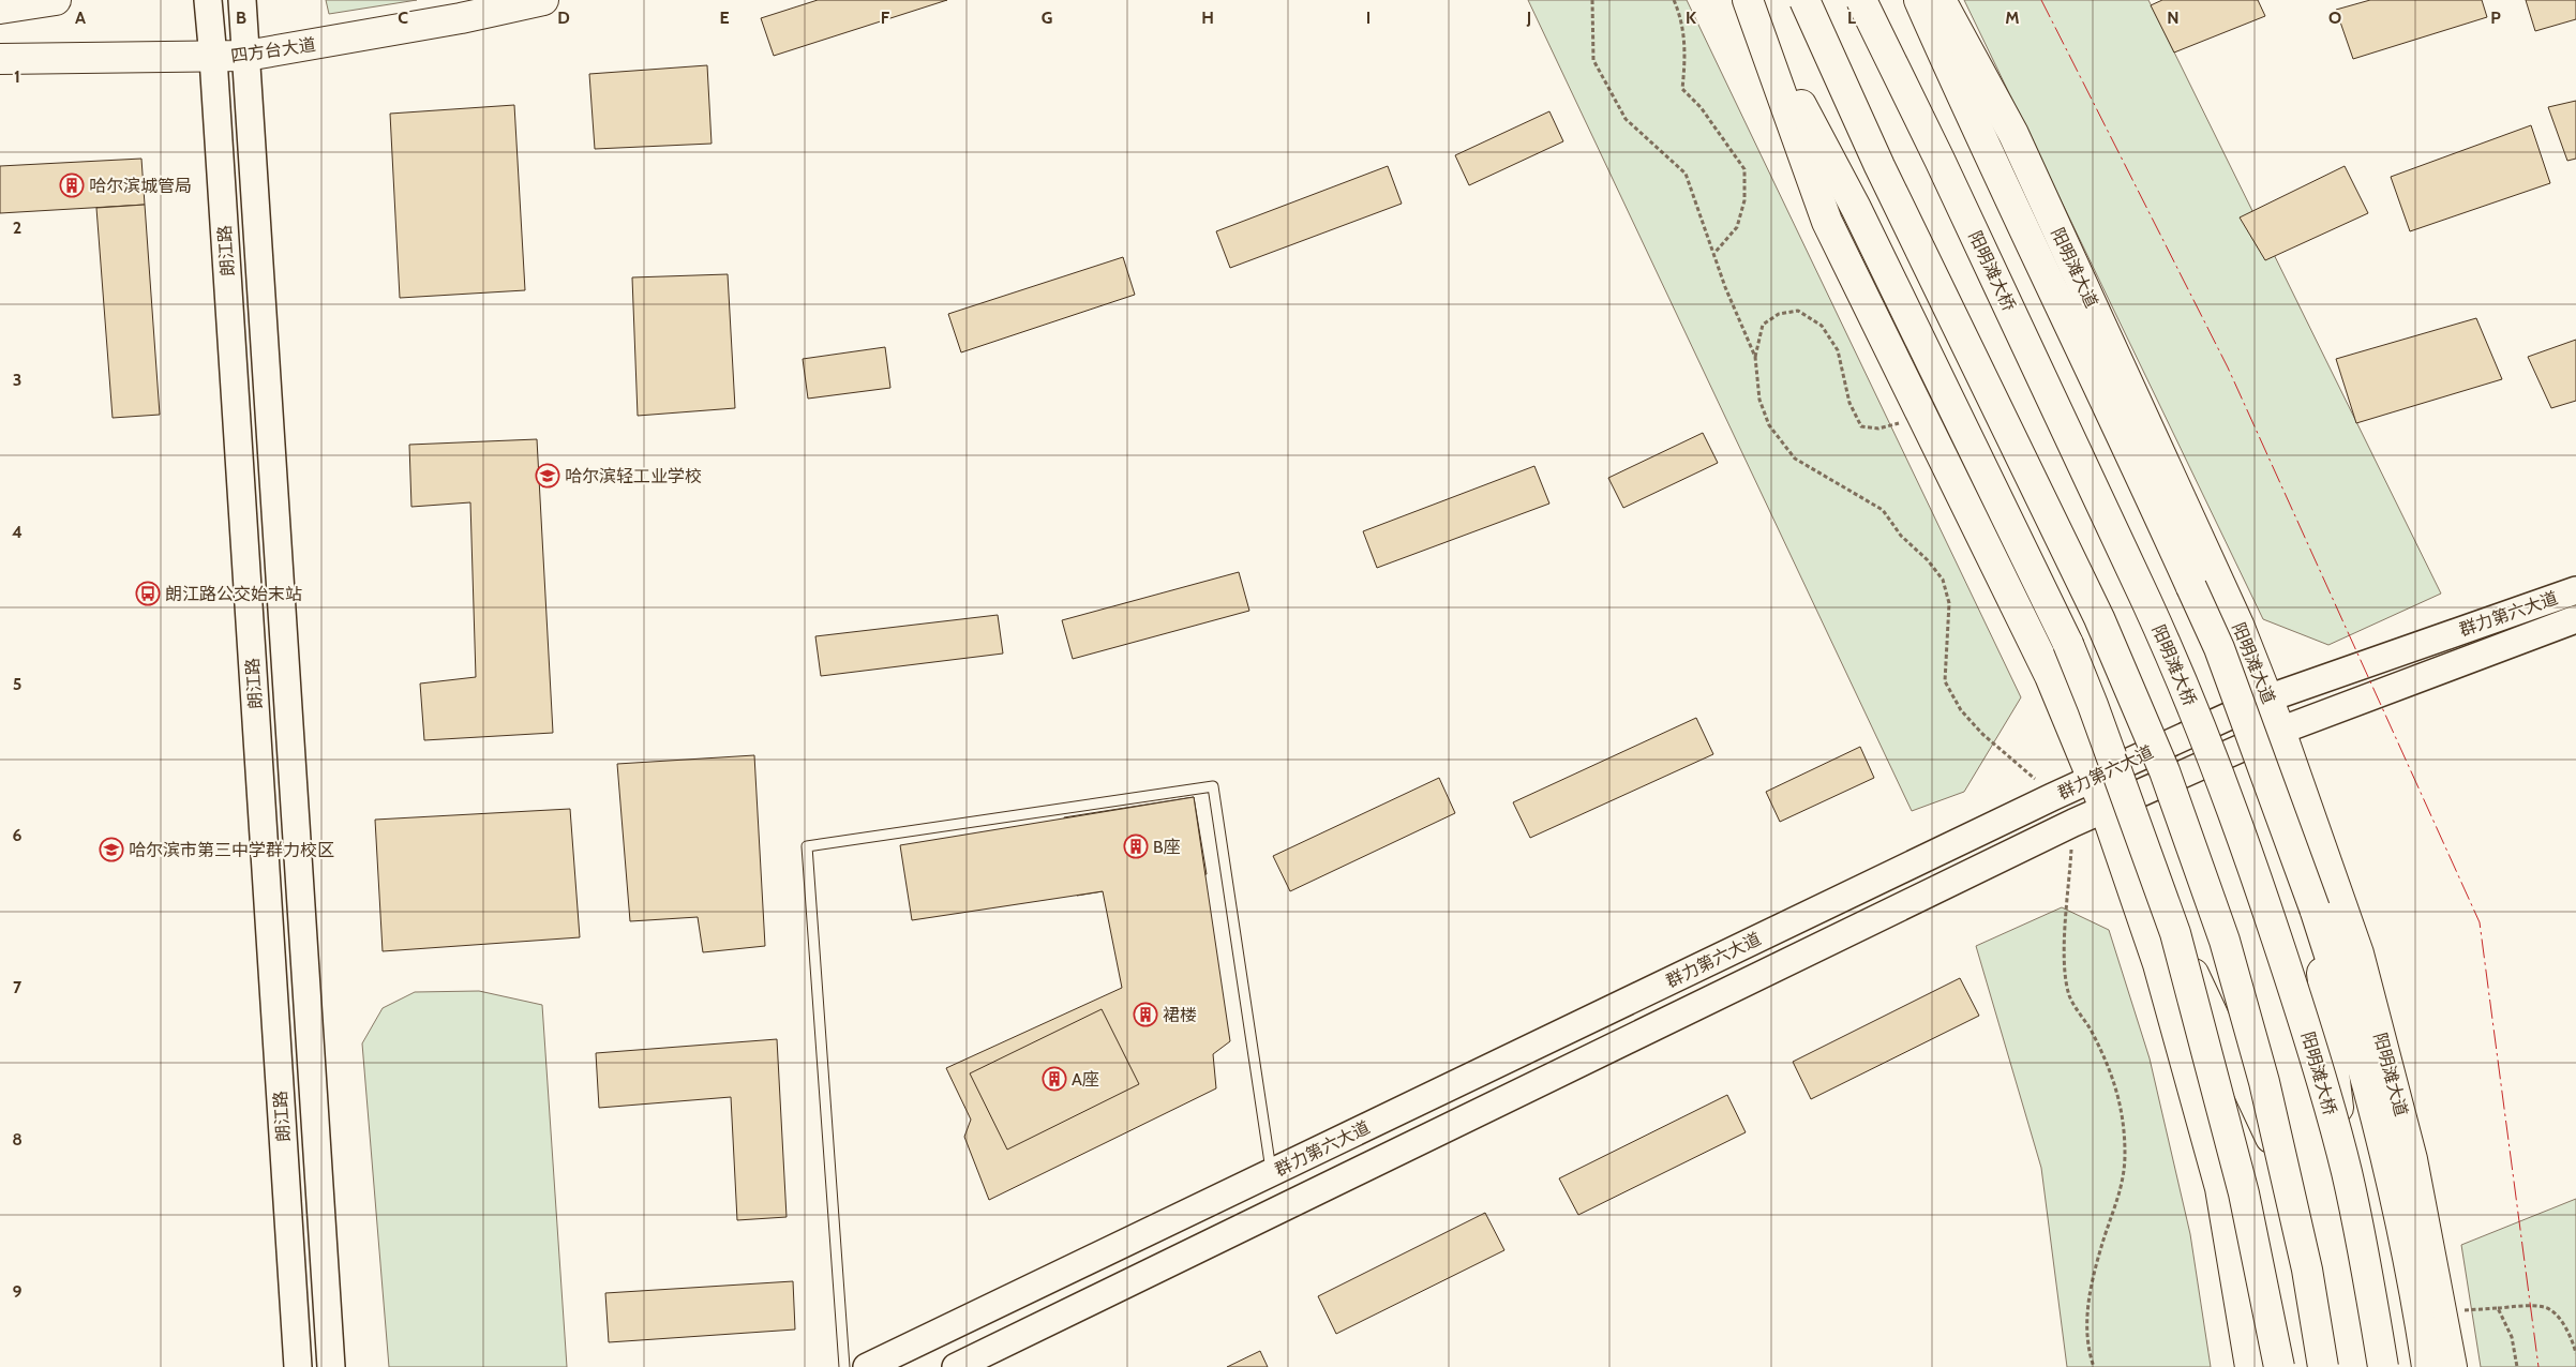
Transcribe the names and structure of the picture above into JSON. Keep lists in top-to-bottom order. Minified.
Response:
{"streets":{"main road":["四方台大道","朗江路","阳明滩大道","阳明滩大桥","群力第六大道"]},"crossings":[["四方台大道","朗江路"],["阳明滩大道","群力第六大道"]],"places":{"building":["哈尔滨城管局","B座","裙楼","A座"],"school or university":["哈尔滨轻工业学校","哈尔滨市第三中学群力校区"],"bus stop":["朗江路公交始末站"]},"grid":{"columns":["A","B","C","D","E","F","G","H","I","J","K","L","M","N","O","P"],"rows":["1","2","3","4","5","6","7","8","9"]}}
